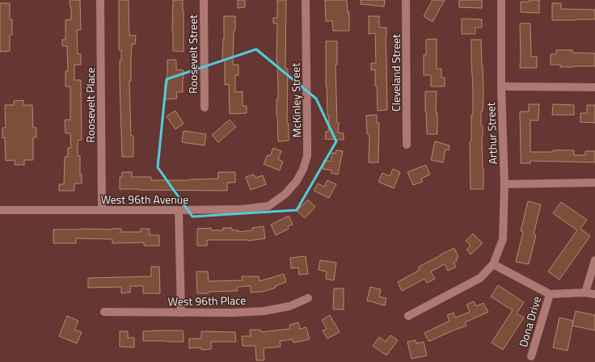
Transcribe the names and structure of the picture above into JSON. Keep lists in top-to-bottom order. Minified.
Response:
{"streets":{"street":["Roosevelt Street","Cleveland Street","McKinley Street","Roosevelt Place","Arthur Street","West 96th Avenue","West 96th Place","Dona Drive"]},"crossings":[["McKinley Street","West 96th Avenue"],["Roosevelt Place","West 96th Avenue"]]}
